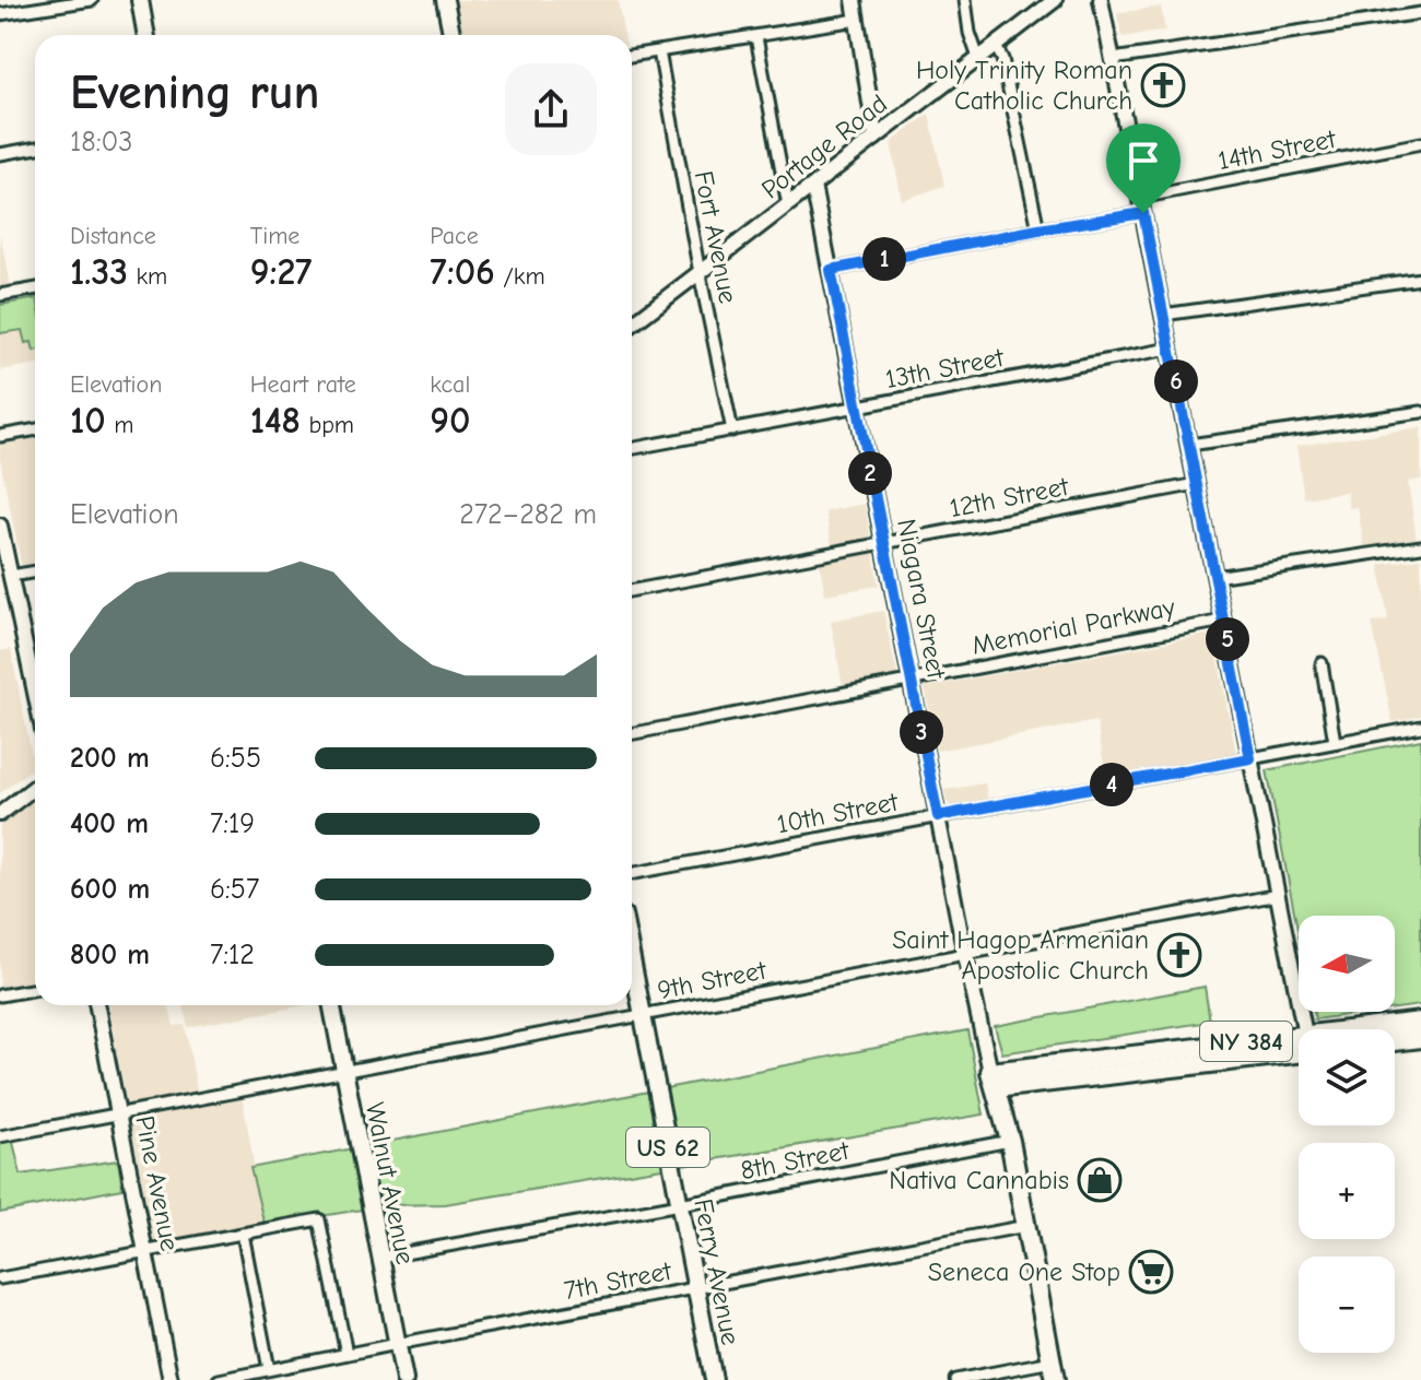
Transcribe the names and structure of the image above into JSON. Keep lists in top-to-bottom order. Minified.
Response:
{"streets":{"highway":["Niagara Street","NY 384"],"main road":["US 62","Walnut Avenue","Ferry Avenue"],"street":["Portage Road","14th Street","Fort Avenue","13th Street","12th Street","Memorial Parkway","10th Street","9th Street","8th Street","Pine Avenue","7th Street"]},"crossings":[["Portage Road","Fort Avenue"],["Portage Road","Niagara Street"],["14th Street","Niagara Street"],["Fort Avenue","13th Street"],["13th Street","Niagara Street"],["12th Street","Niagara Street"],["Niagara Street","Memorial Parkway"],["Niagara Street","10th Street"],["Niagara Street","9th Street"],["Niagara Street","NY 384"],["Niagara Street","8th Street"],["Niagara Street","7th Street"],["9th Street","Pine Avenue"],["9th Street","Walnut Avenue"],["9th Street","Ferry Avenue"],["8th Street","Walnut Avenue"],["8th Street","Ferry Avenue"],["Walnut Avenue","7th Street"],["Ferry Avenue","7th Street"]],"places":{"church":["Holy Trinity Roman Catholic Church","Saint Hagop Armenian Apostolic Church"],"shop":["Nativa Cannabis"],"supermarket":["Seneca One Stop"]},"north":"left","page":{"heading":["Evening run","18:03"],"stats":[["Distance","1.33 km"],["Time","9:27"],["Pace","7:06 /km"],["Elevation","10 m"],["Heart rate","148 bpm"],["kcal","90"]],"pins":["1","6","2","5","3","4"],"chart":["Elevation","272–282 m"],"list":[{"name":"200 m","note":"6:55"},{"name":"400 m","note":"7:19"},{"name":"600 m","note":"6:57"},{"name":"800 m","note":"7:12"}],"map_buttons":["+","−"]}}
